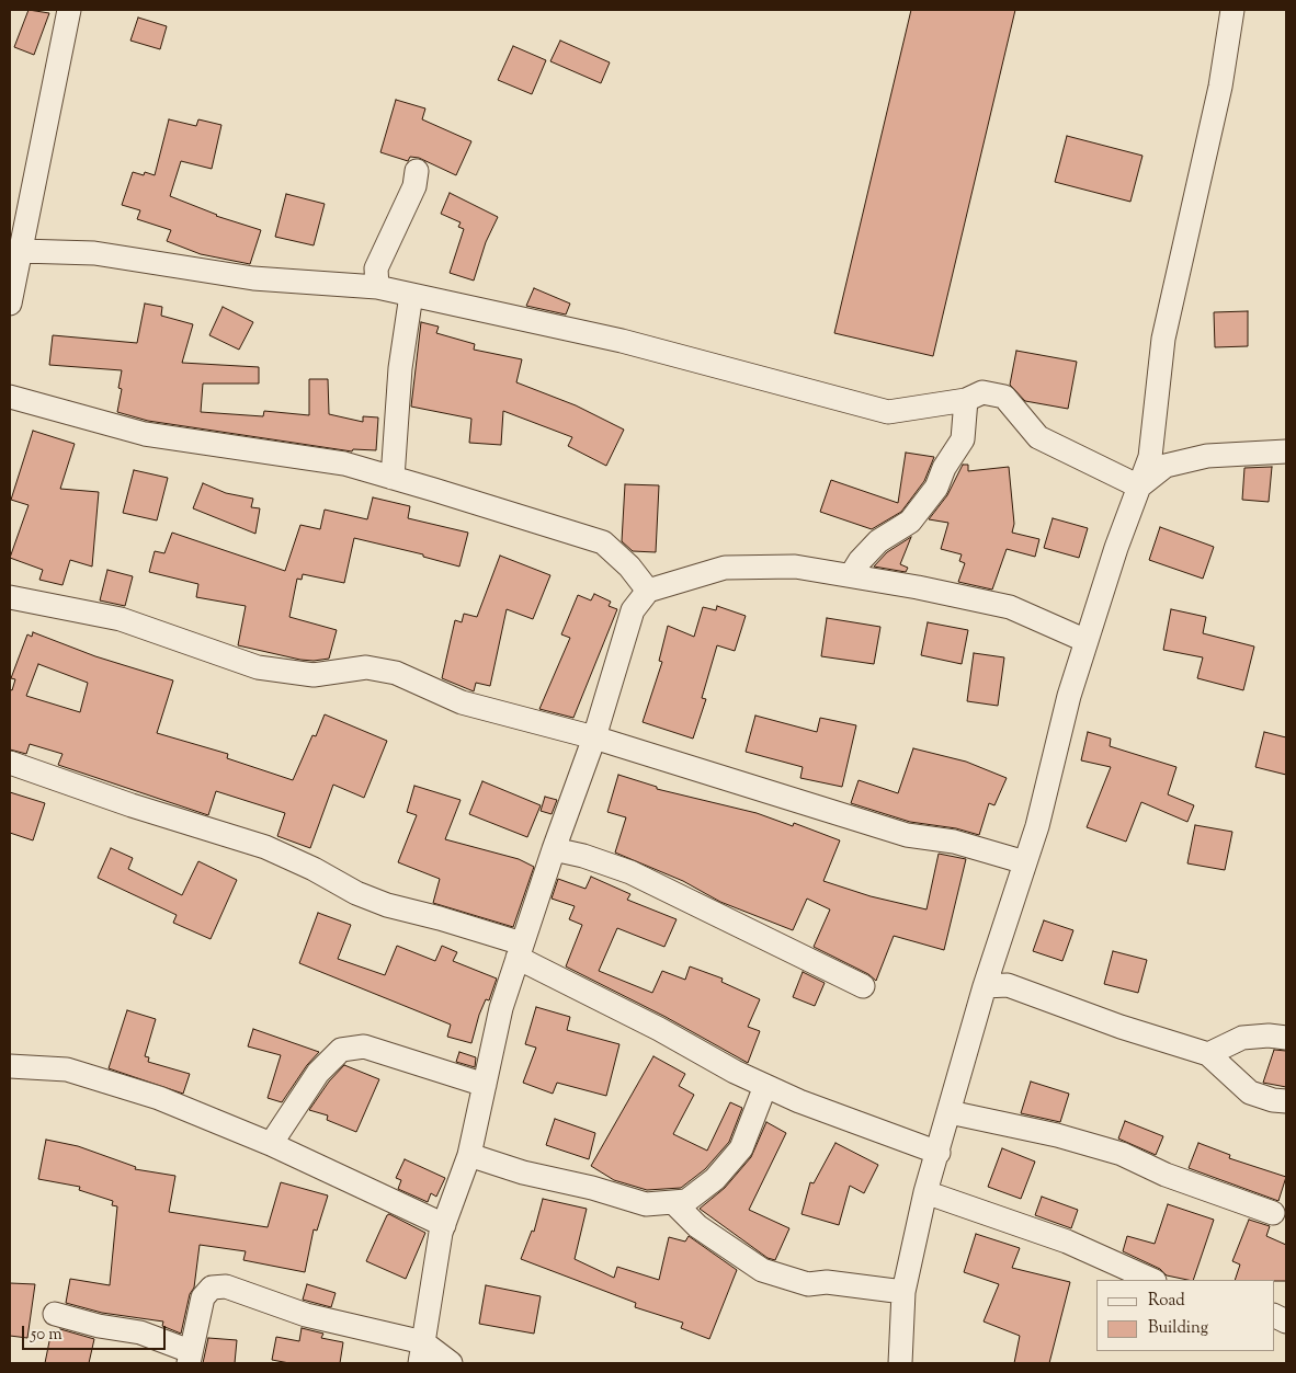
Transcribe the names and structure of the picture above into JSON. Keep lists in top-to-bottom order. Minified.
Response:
{"legend":["Road","Building"],"scale_bar":"50 m"}
